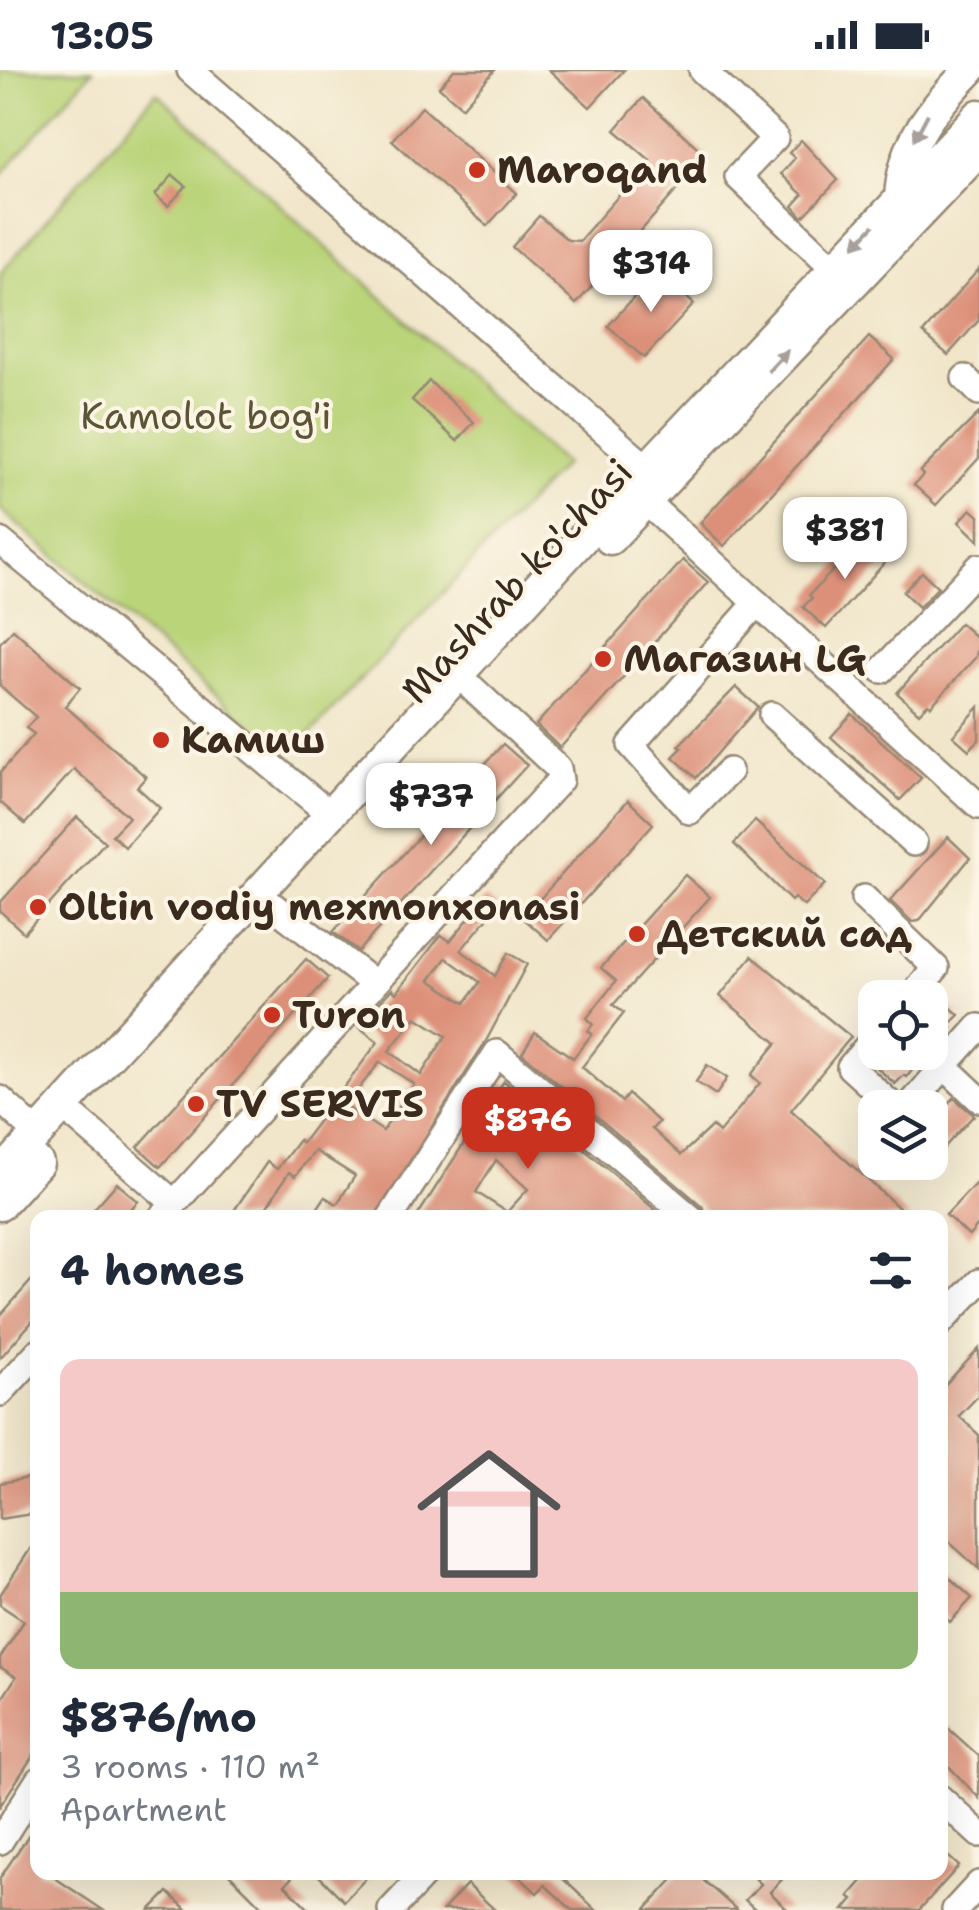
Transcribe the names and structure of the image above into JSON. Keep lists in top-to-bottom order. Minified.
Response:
{"streets":{"main road":["Mashrab ko'chasi"]},"parks":["Kamolot bog'i"],"places":["Maroqand","Магазин LG","Камиш","Oltin vodiy mexmonxonasi","Детский сад","Turon","TV SERVIS"],"page":{"status":"13:05","price":["$314","$381","$737","$876"],"heading":"4 homes","list":[{"name":"$876/mo","note":"3 rooms · 110 m² · Apartment"}]}}
